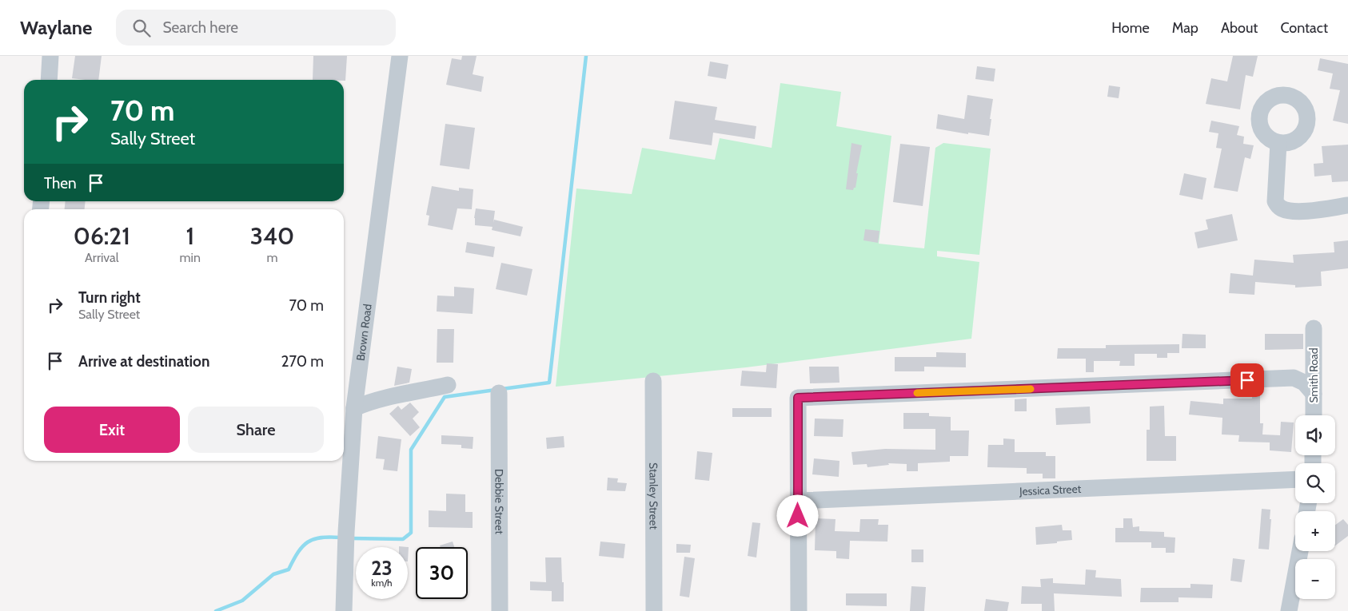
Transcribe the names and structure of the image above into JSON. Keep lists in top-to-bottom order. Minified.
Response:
{"streets":{"street":["Brown Road","Smith Road","Jessica Street","Stanley Street","Debbie Street"]},"page":{"header":"Waylane","search":"Search here","nav":["Home","Map","About","Contact"],"turn":["70 m","Sally Street"],"then":"Then","eta":["06:21","Arrival","1","min","340","m"],"list":[{"name":"Turn right","note":"Sally Street","value":"70 m"},{"name":"Arrive at destination","value":"270 m"}],"buttons":["Exit","Share"],"map_buttons":["+","−"],"speed":"23 km/h","limit":"30"}}
